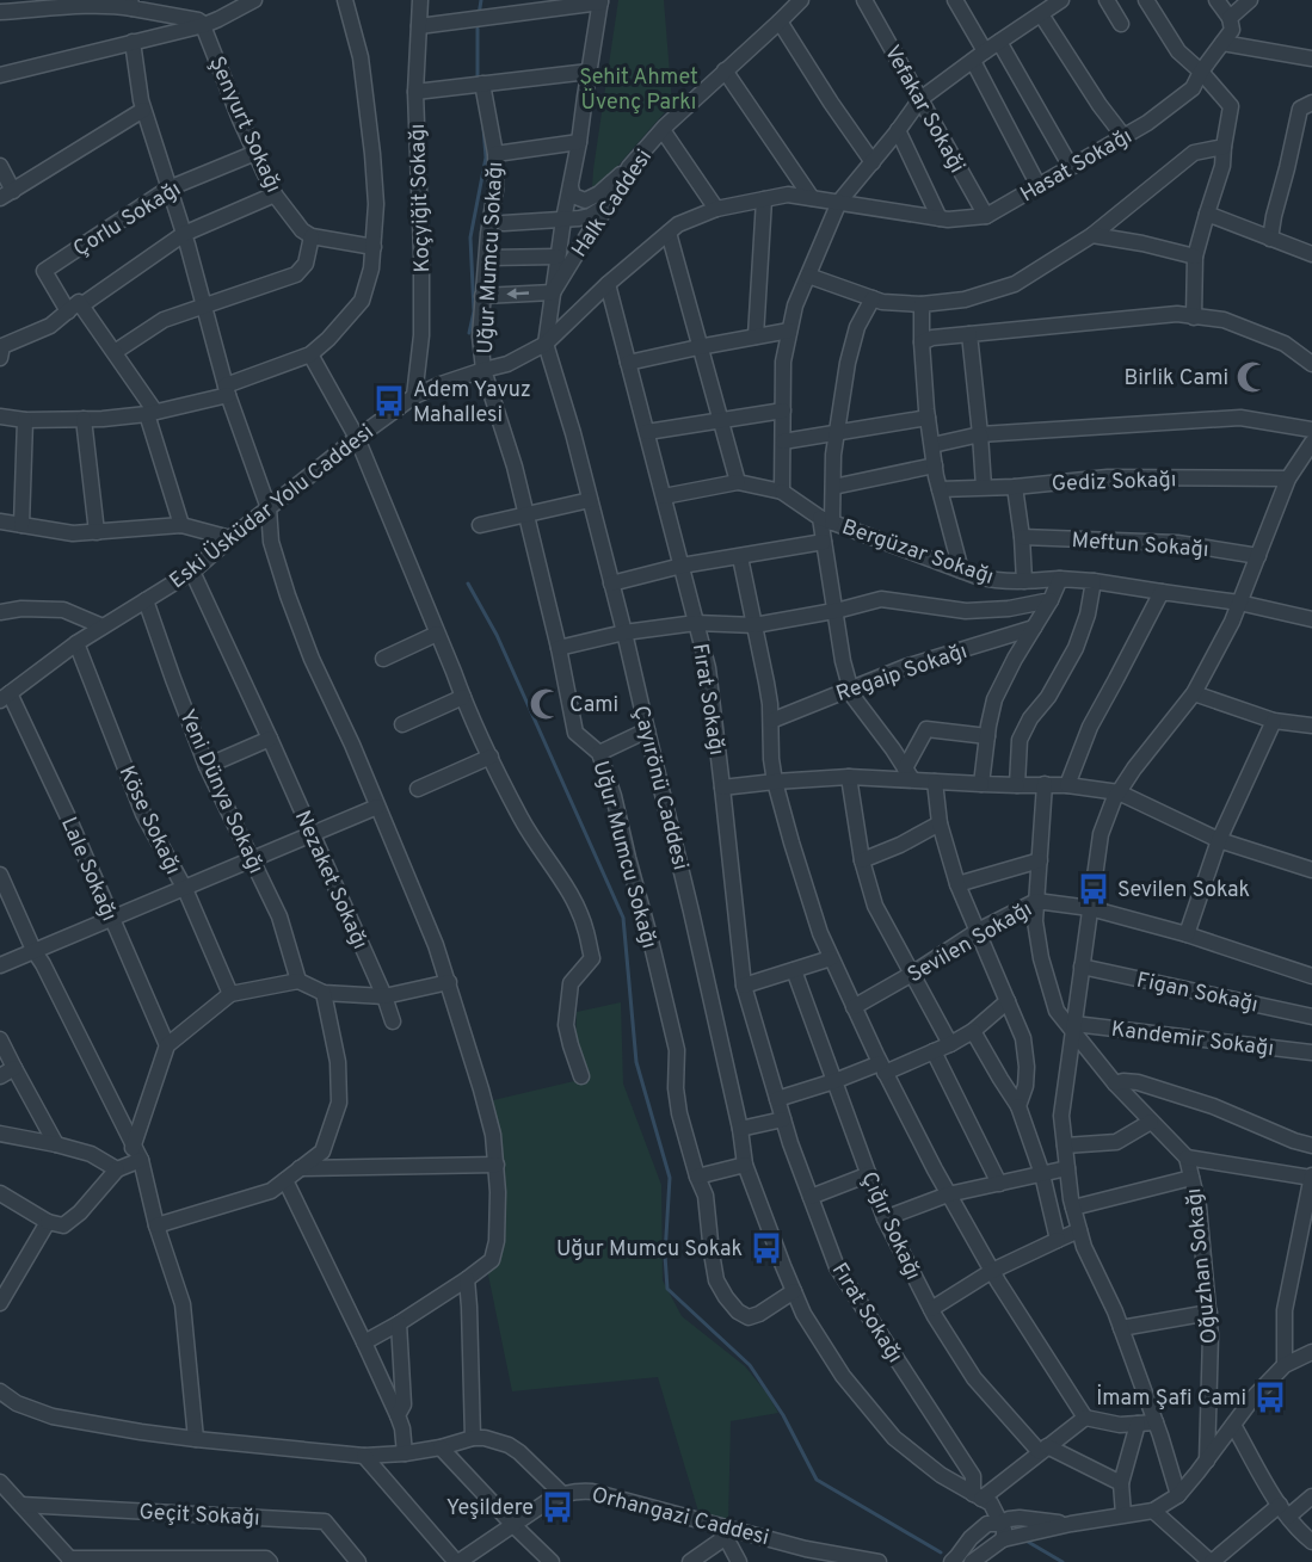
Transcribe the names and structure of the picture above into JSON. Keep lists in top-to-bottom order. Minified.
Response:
{"streets":{"street":["Vefakar Sokaği","Şenyurt Sokağı","Hasat Sokağı","Koçyiğit Sokağı","Halk Caddesi","Çorlu Sokağı","Uğur Mumcu Sokağı","Gediz Sokağı","Eski Üsküdar Yolu Caddesi","Meftun Sokağı","Bergüzar Sokağı","Regaip Sokağı","Fırat Sokağı","Çayırönü Caddesi","Yeni Dünya Sokağı","Köse Sokağı","Lale Sokağı","Nezaket Sokağı","Sevilen Sokağı","Figan Sokağı","Kandemir Sokağı","Çığır Sokağı","Oğuzhan Sokağı","Geçit Sokağı","Orhangazi Caddesi"]},"crossings":[["Vefakar Sokaği","Hasat Sokağı"],["Şenyurt Sokağı","Çorlu Sokağı"],["Hasat Sokağı","Eski Üsküdar Yolu Caddesi"],["Koçyiğit Sokağı","Eski Üsküdar Yolu Caddesi"],["Halk Caddesi","Çayırönü Caddesi"],["Uğur Mumcu Sokağı","Eski Üsküdar Yolu Caddesi"],["Uğur Mumcu Sokağı","Çayırönü Caddesi"],["Eski Üsküdar Yolu Caddesi","Fırat Sokağı"],["Eski Üsküdar Yolu Caddesi","Çayırönü Caddesi"],["Eski Üsküdar Yolu Caddesi","Yeni Dünya Sokağı"],["Eski Üsküdar Yolu Caddesi","Köse Sokağı"],["Eski Üsküdar Yolu Caddesi","Lale Sokağı"],["Eski Üsküdar Yolu Caddesi","Nezaket Sokağı"],["Fırat Sokağı","Çayırönü Caddesi"],["Yeni Dünya Sokağı","Köse Sokağı"],["Yeni Dünya Sokağı","Lale Sokağı"],["Köse Sokağı","Lale Sokağı"],["Sevilen Sokağı","Oğuzhan Sokağı"],["Kandemir Sokağı","Oğuzhan Sokağı"]],"parks":["Şehit Ahmet Üvenç Parkı"],"places":{"mosque":["Birlik Cami","Cami"],"bus stop":["Adem Yavuz Mahallesi","Sevilen Sokak","Uğur Mumcu Sokak","İmam Şafi Cami","Yeşildere"]}}
